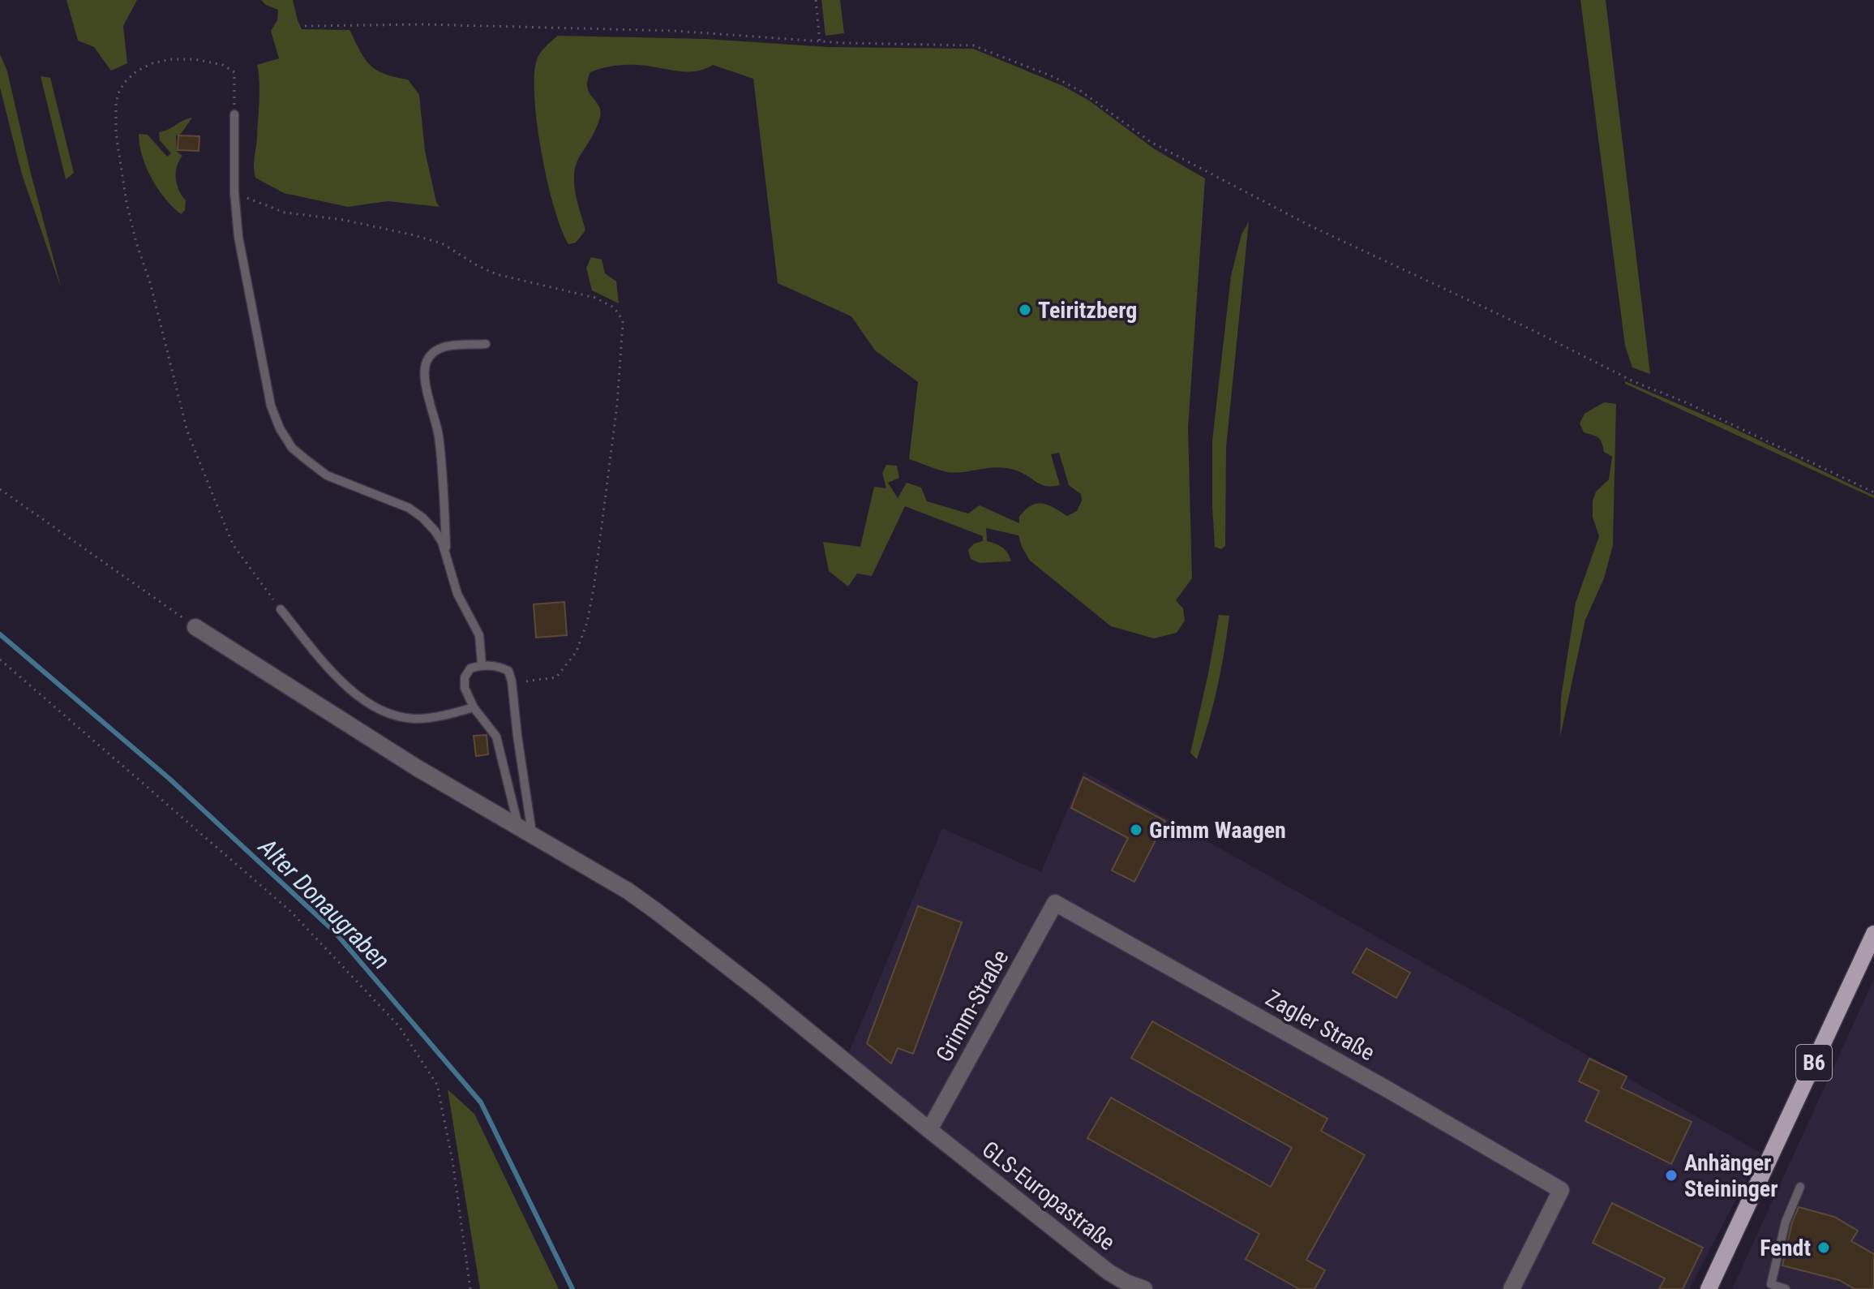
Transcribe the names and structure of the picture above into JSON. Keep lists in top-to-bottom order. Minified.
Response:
{"streets":{"main road":["B6"],"street":["Grimm-Straße","Zagler Straße","GLS-Europastraße"]},"crossings":[["Grimm-Straße","Zagler Straße"],["Grimm-Straße","GLS-Europastraße"]],"water":["Alter Donaugraben"],"places":["Teiritzberg","Grimm Waagen","Anhänger Steininger","Fendt"]}
